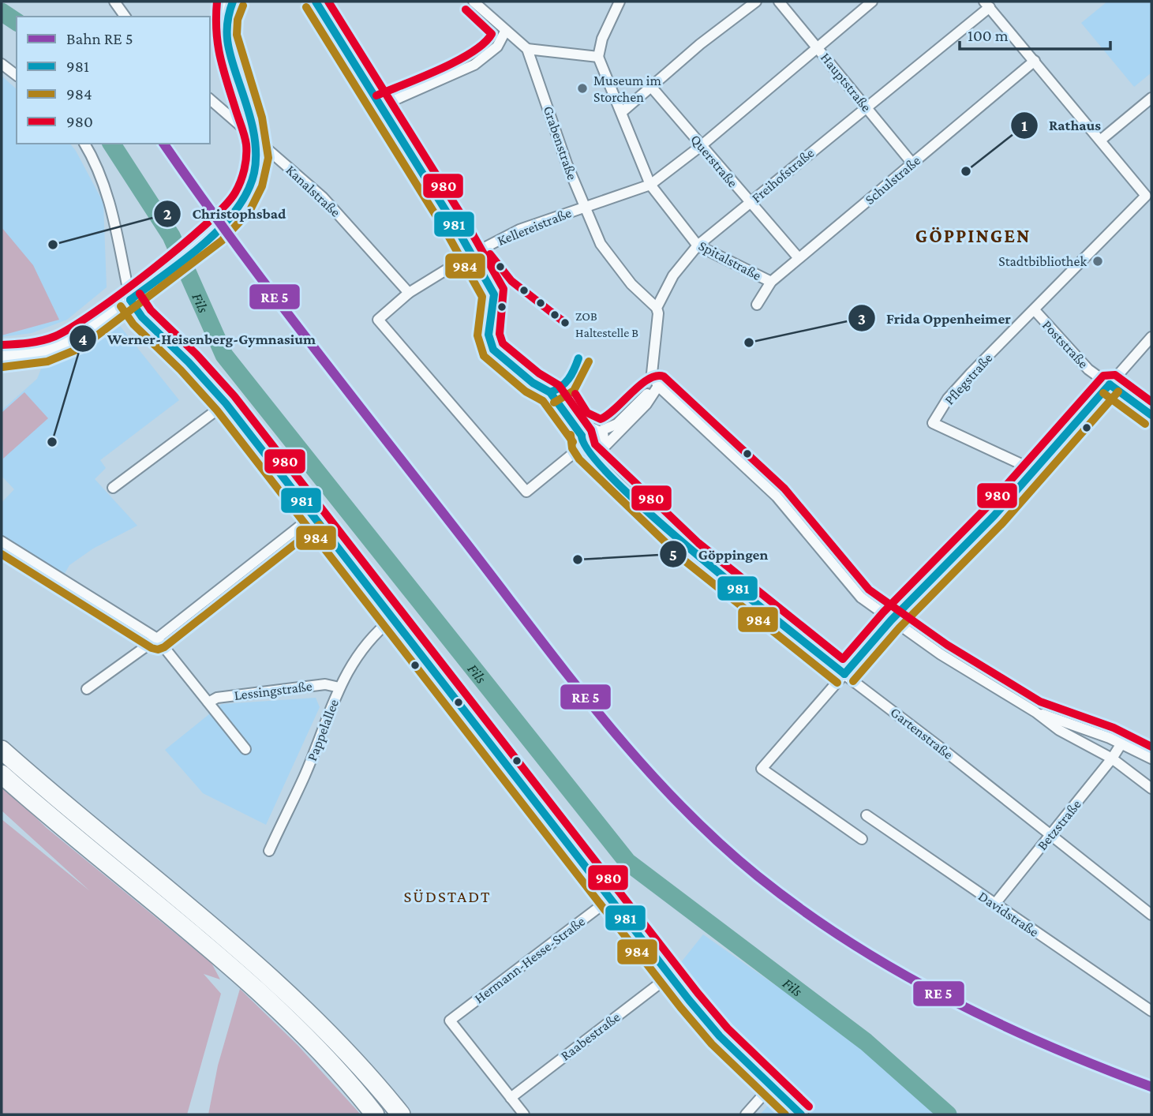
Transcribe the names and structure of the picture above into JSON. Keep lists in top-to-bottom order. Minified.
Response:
{"streets":{"street":["Hauptstraße","Grabenstraße","Querstraße","Freihofstraße","Schulstraße","Kanalstraße","Kellereistraße","Spitalstraße","Poststraße","Pflegstraße","Lessingstraße","Pappelallee","Gartenstraße","Betzstraße","Davidstraße","Hermann-Hesse-Straße","Raabestraße"]},"crossings":[["Hauptstraße","Freihofstraße"],["Hauptstraße","Schulstraße"],["Hauptstraße","Kellereistraße"],["Grabenstraße","Freihofstraße"],["Grabenstraße","Kellereistraße"],["Querstraße","Freihofstraße"],["Querstraße","Schulstraße"],["Querstraße","Kellereistraße"],["Freihofstraße","Spitalstraße"],["Schulstraße","Spitalstraße"],["Kanalstraße","Kellereistraße"],["Kellereistraße","Spitalstraße"],["Kellereistraße","Gartenstraße"],["Poststraße","Pflegstraße"],["Lessingstraße","Pappelallee"],["Gartenstraße","Betzstraße"],["Betzstraße","Davidstraße"],["Hermann-Hesse-Straße","Raabestraße"]],"districts":["GÖPPINGEN","SÜDSTADT"],"water":["Fils"],"places":["Museum im Storchen","Rathaus","Christophsbad","Stadtbibliothek","ZOB Haltestelle B","Frida Oppenheimer","Werner-Heisenberg-Gymnasium","Göppingen"],"lines":["transit line 981","transit line 980","transit line 984"],"legend":["Bahn RE 5","981","984","980"],"scale_bar":"100 m"}
